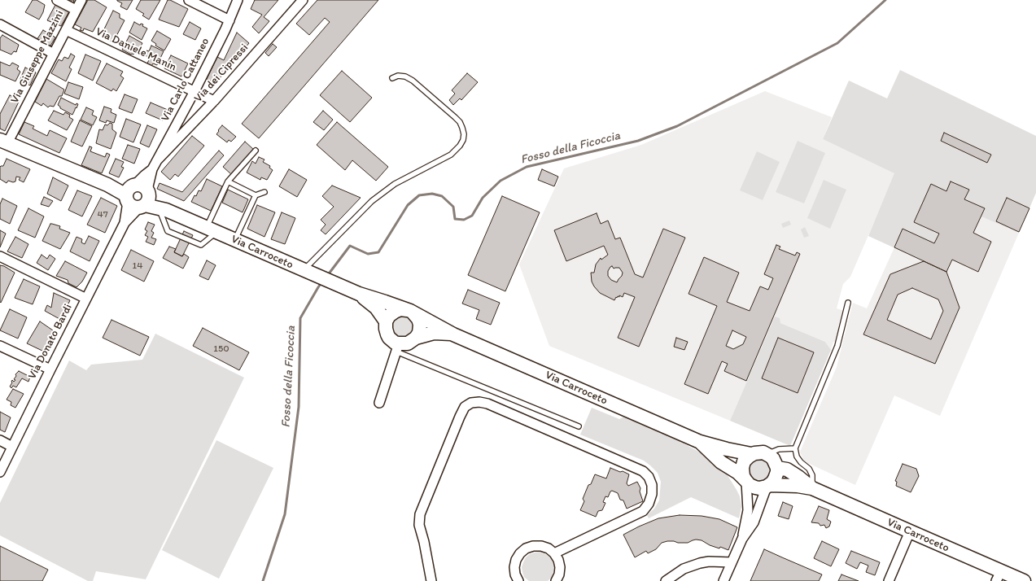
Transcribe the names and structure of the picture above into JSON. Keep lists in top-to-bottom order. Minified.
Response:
{"streets":{"street":["Via Daniele Manin","Via Giuseppe Mazzini","Via dei Cipressi","Via Carlo Cattaneo","Via Carroceto","Via Donato Bardi"]},"crossings":[["Via Daniele Manin","Via Giuseppe Mazzini"],["Via Daniele Manin","Via dei Cipressi"],["Via Daniele Manin","Via Carlo Cattaneo"],["Via Giuseppe Mazzini","Via Carroceto"],["Via dei Cipressi","Via Carlo Cattaneo"],["Via Carlo Cattaneo","Via Carroceto"],["Via Carlo Cattaneo","Via Donato Bardi"],["Via Carroceto","Via Donato Bardi"]],"water":["Fosso della Ficoccia"],"house_numbers":["47","14","150"]}
